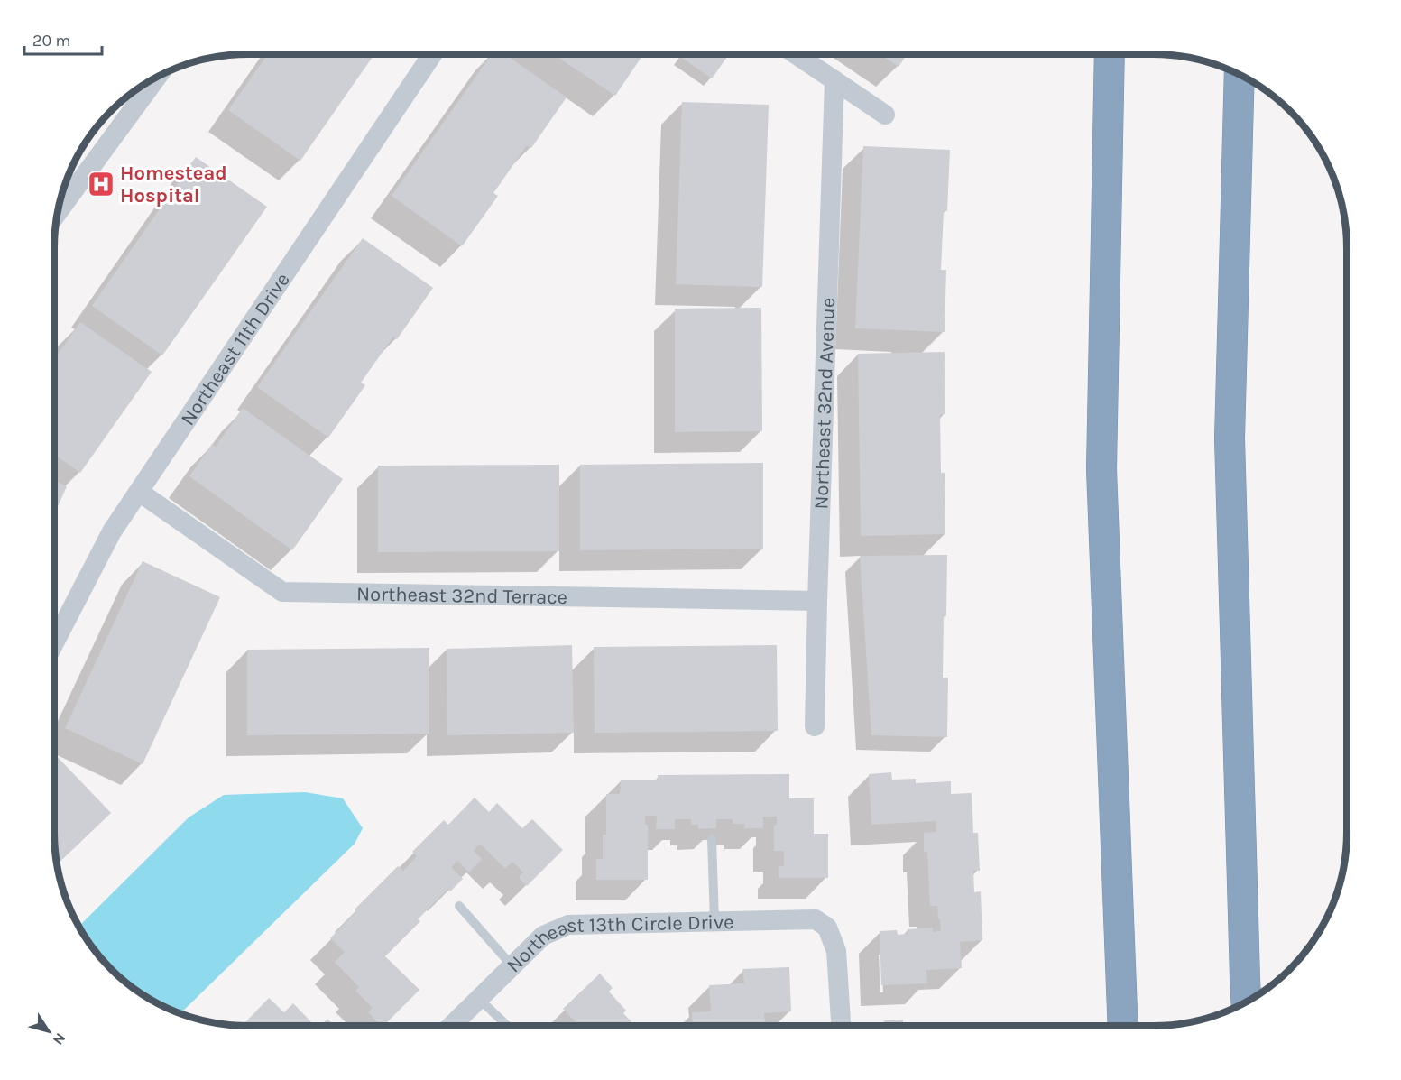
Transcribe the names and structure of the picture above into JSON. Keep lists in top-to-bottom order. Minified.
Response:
{"streets":{"street":["Northeast 11th Drive","Northeast 32nd Avenue","Northeast 32nd Terrace","Northeast 13th Circle Drive"]},"crossings":[["Northeast 11th Drive","Northeast 32nd Terrace"],["Northeast 32nd Avenue","Northeast 32nd Terrace"]],"places":{"hospital":["Homestead Hospital"]},"scale_bar":"20 m","north":"bottom right"}
